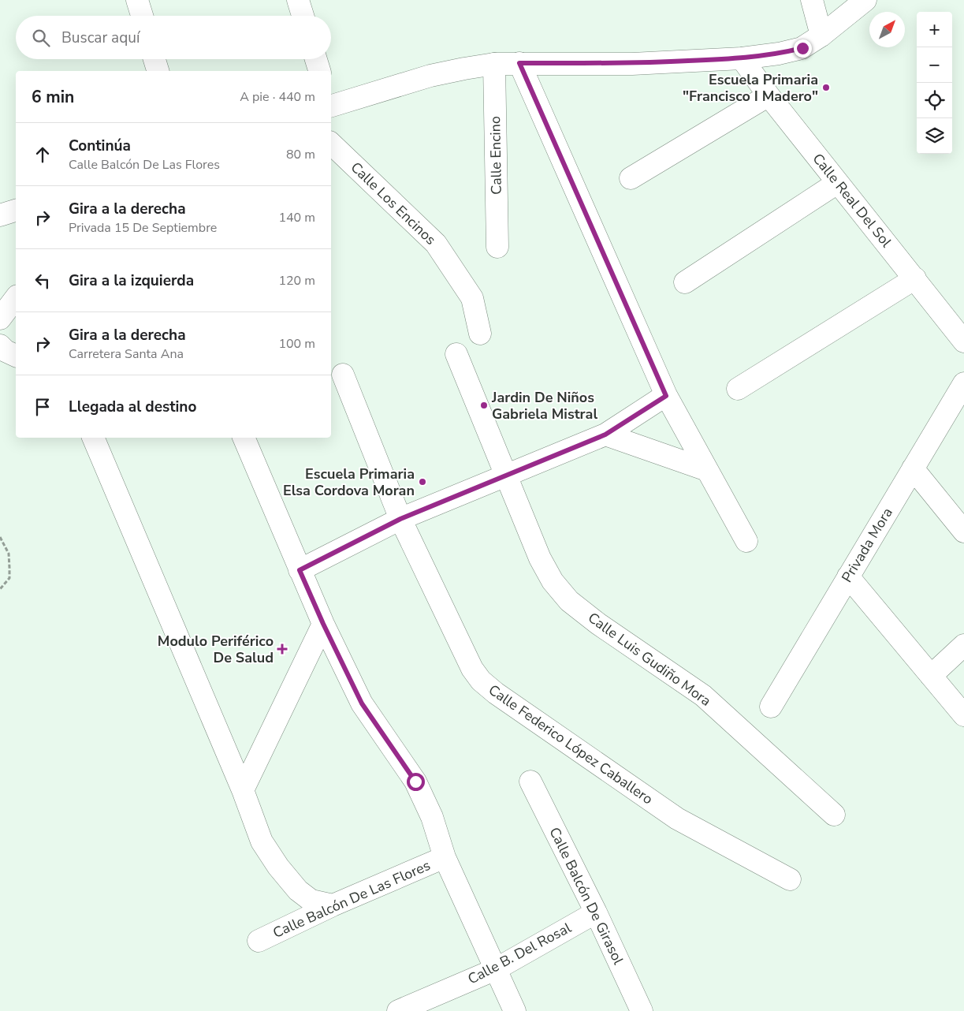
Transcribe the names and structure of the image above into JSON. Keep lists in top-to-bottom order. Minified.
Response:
{"streets":{"street":["Calle Encino","Calle Real Del Sol","Calle Los Encinos","Privada Mora","Calle Luis Gudiño Mora","Calle Federico López Caballero","Calle Balcón De Girasol","Calle Balcón De Las Flores","Calle B. Del Rosal"]},"crossings":[["Calle Balcón De Girasol","Calle B. Del Rosal"],["Calle Balcón De Las Flores","Calle B. Del Rosal"]],"places":{"other":["Escuela Primaria \"Francisco I Madero\"","Jardin De Niños Gabriela Mistral","Escuela Primaria Elsa Cordova Moran"],"health":["Modulo Periférico De Salud"]},"north":"top right","page":{"map_buttons":["+","−"],"search":"Buscar aquí","heading":["6 min","A pie · 440 m"],"list":[["Continúa","Calle Balcón De Las Flores","80 m"],["Gira a la derecha","Privada 15 De Septiembre","140 m"],["Gira a la izquierda","120 m"],["Gira a la derecha","Carretera Santa Ana","100 m"],"Llegada al destino"]}}
